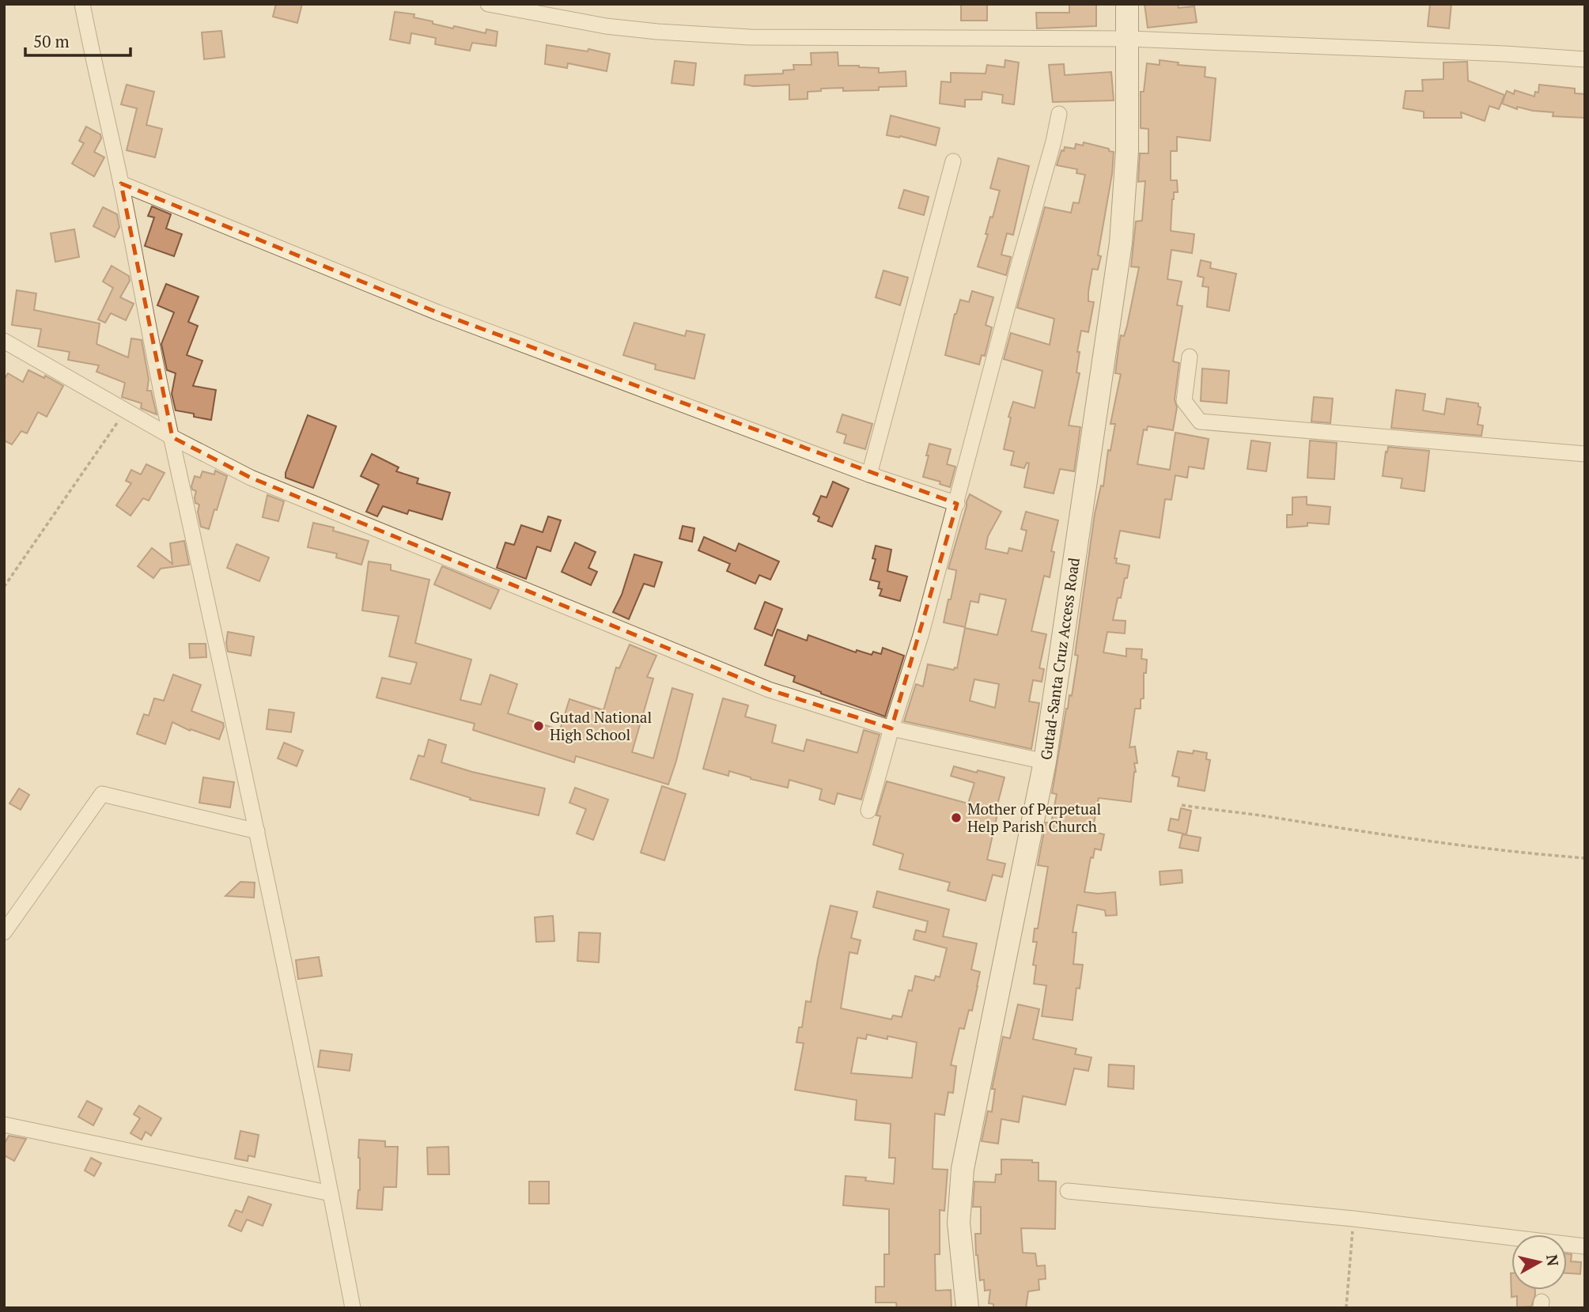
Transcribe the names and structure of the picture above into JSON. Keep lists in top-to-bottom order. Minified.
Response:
{"streets":{"main road":["Gutad-Santa Cruz Access Road"]},"places":["Gutad National High School","Mother of Perpetual Help Parish Church"],"scale_bar":"50 m","north":"right"}
